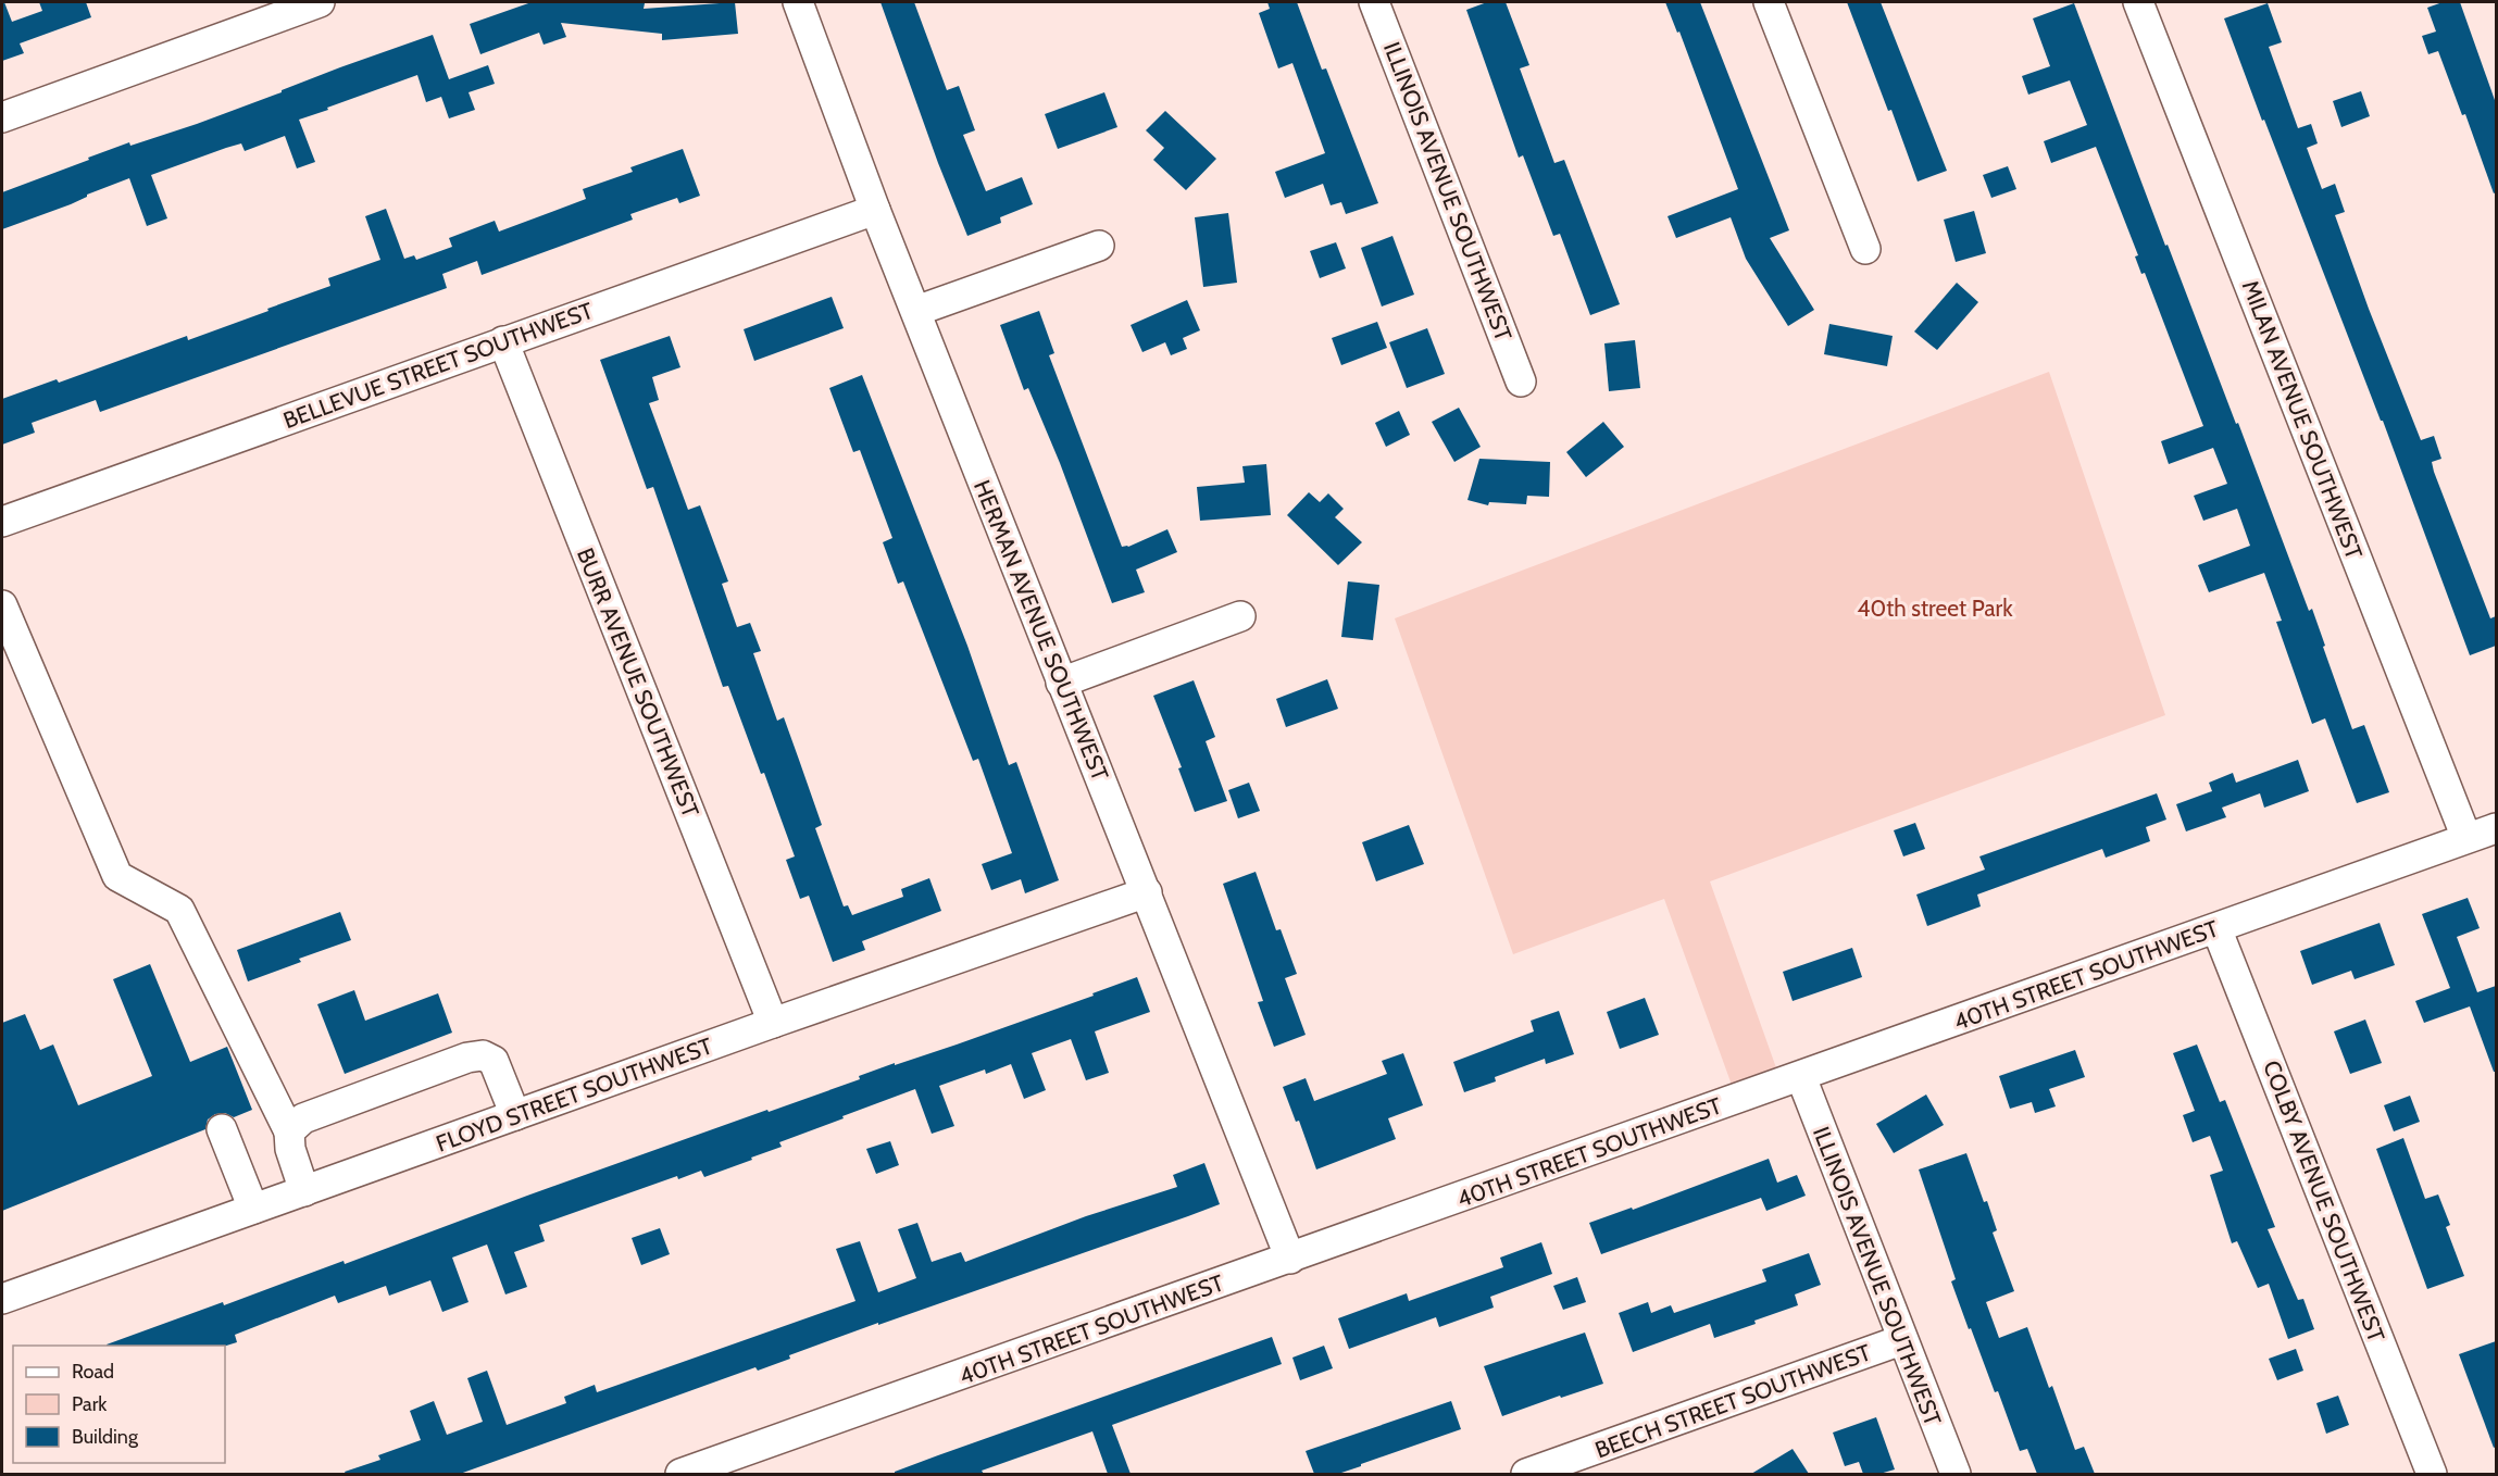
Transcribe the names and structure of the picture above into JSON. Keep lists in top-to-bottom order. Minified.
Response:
{"streets":{"street":["ILLINOIS AVENUE SOUTHWEST","BELLEVUE STREET SOUTHWEST","MILAN AVENUE SOUTHWEST","HERMAN AVENUE SOUTHWEST","BURR AVENUE SOUTHWEST","40TH STREET SOUTHWEST","FLOYD STREET SOUTHWEST","COLBY AVENUE SOUTHWEST","BEECH STREET SOUTHWEST"]},"crossings":[["ILLINOIS AVENUE SOUTHWEST","40TH STREET SOUTHWEST"],["ILLINOIS AVENUE SOUTHWEST","BEECH STREET SOUTHWEST"],["BELLEVUE STREET SOUTHWEST","HERMAN AVENUE SOUTHWEST"],["BELLEVUE STREET SOUTHWEST","BURR AVENUE SOUTHWEST"],["MILAN AVENUE SOUTHWEST","40TH STREET SOUTHWEST"],["HERMAN AVENUE SOUTHWEST","40TH STREET SOUTHWEST"],["HERMAN AVENUE SOUTHWEST","FLOYD STREET SOUTHWEST"],["BURR AVENUE SOUTHWEST","FLOYD STREET SOUTHWEST"],["40TH STREET SOUTHWEST","COLBY AVENUE SOUTHWEST"]],"parks":["40th street Park"],"legend":["Road","Park","Building"]}
